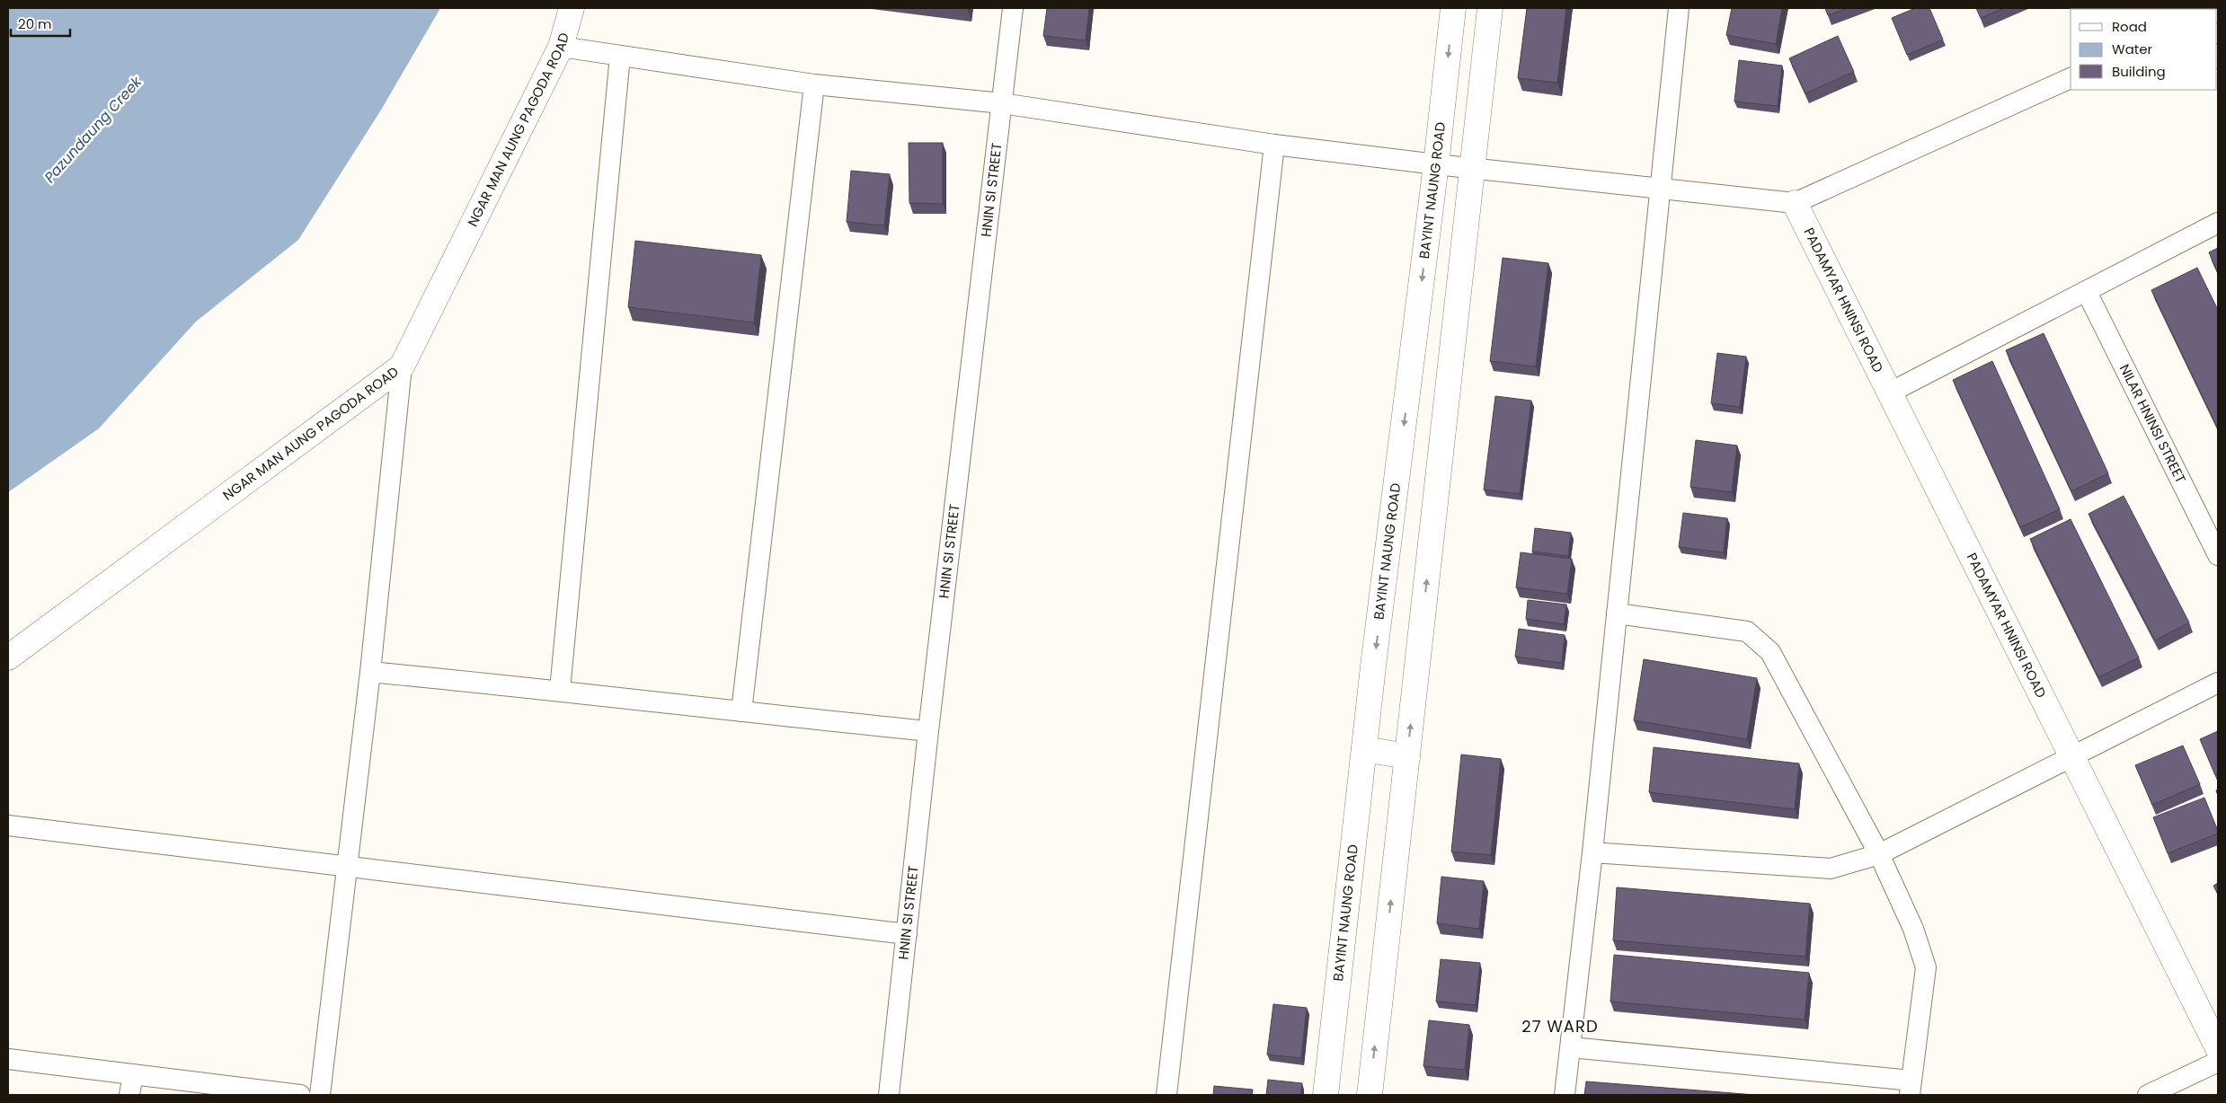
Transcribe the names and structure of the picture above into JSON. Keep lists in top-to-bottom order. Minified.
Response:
{"streets":{"main road":["NGAR MAN AUNG PAGODA ROAD","BAYINT NAUNG ROAD","PADAMYAR HNINSI ROAD"],"street":["HNIN SI STREET","NILAR HNINSI STREET"]},"districts":["27 WARD"],"water":["Pazundaung Creek"],"legend":["Road","Water","Building"],"scale_bar":"20 m"}
